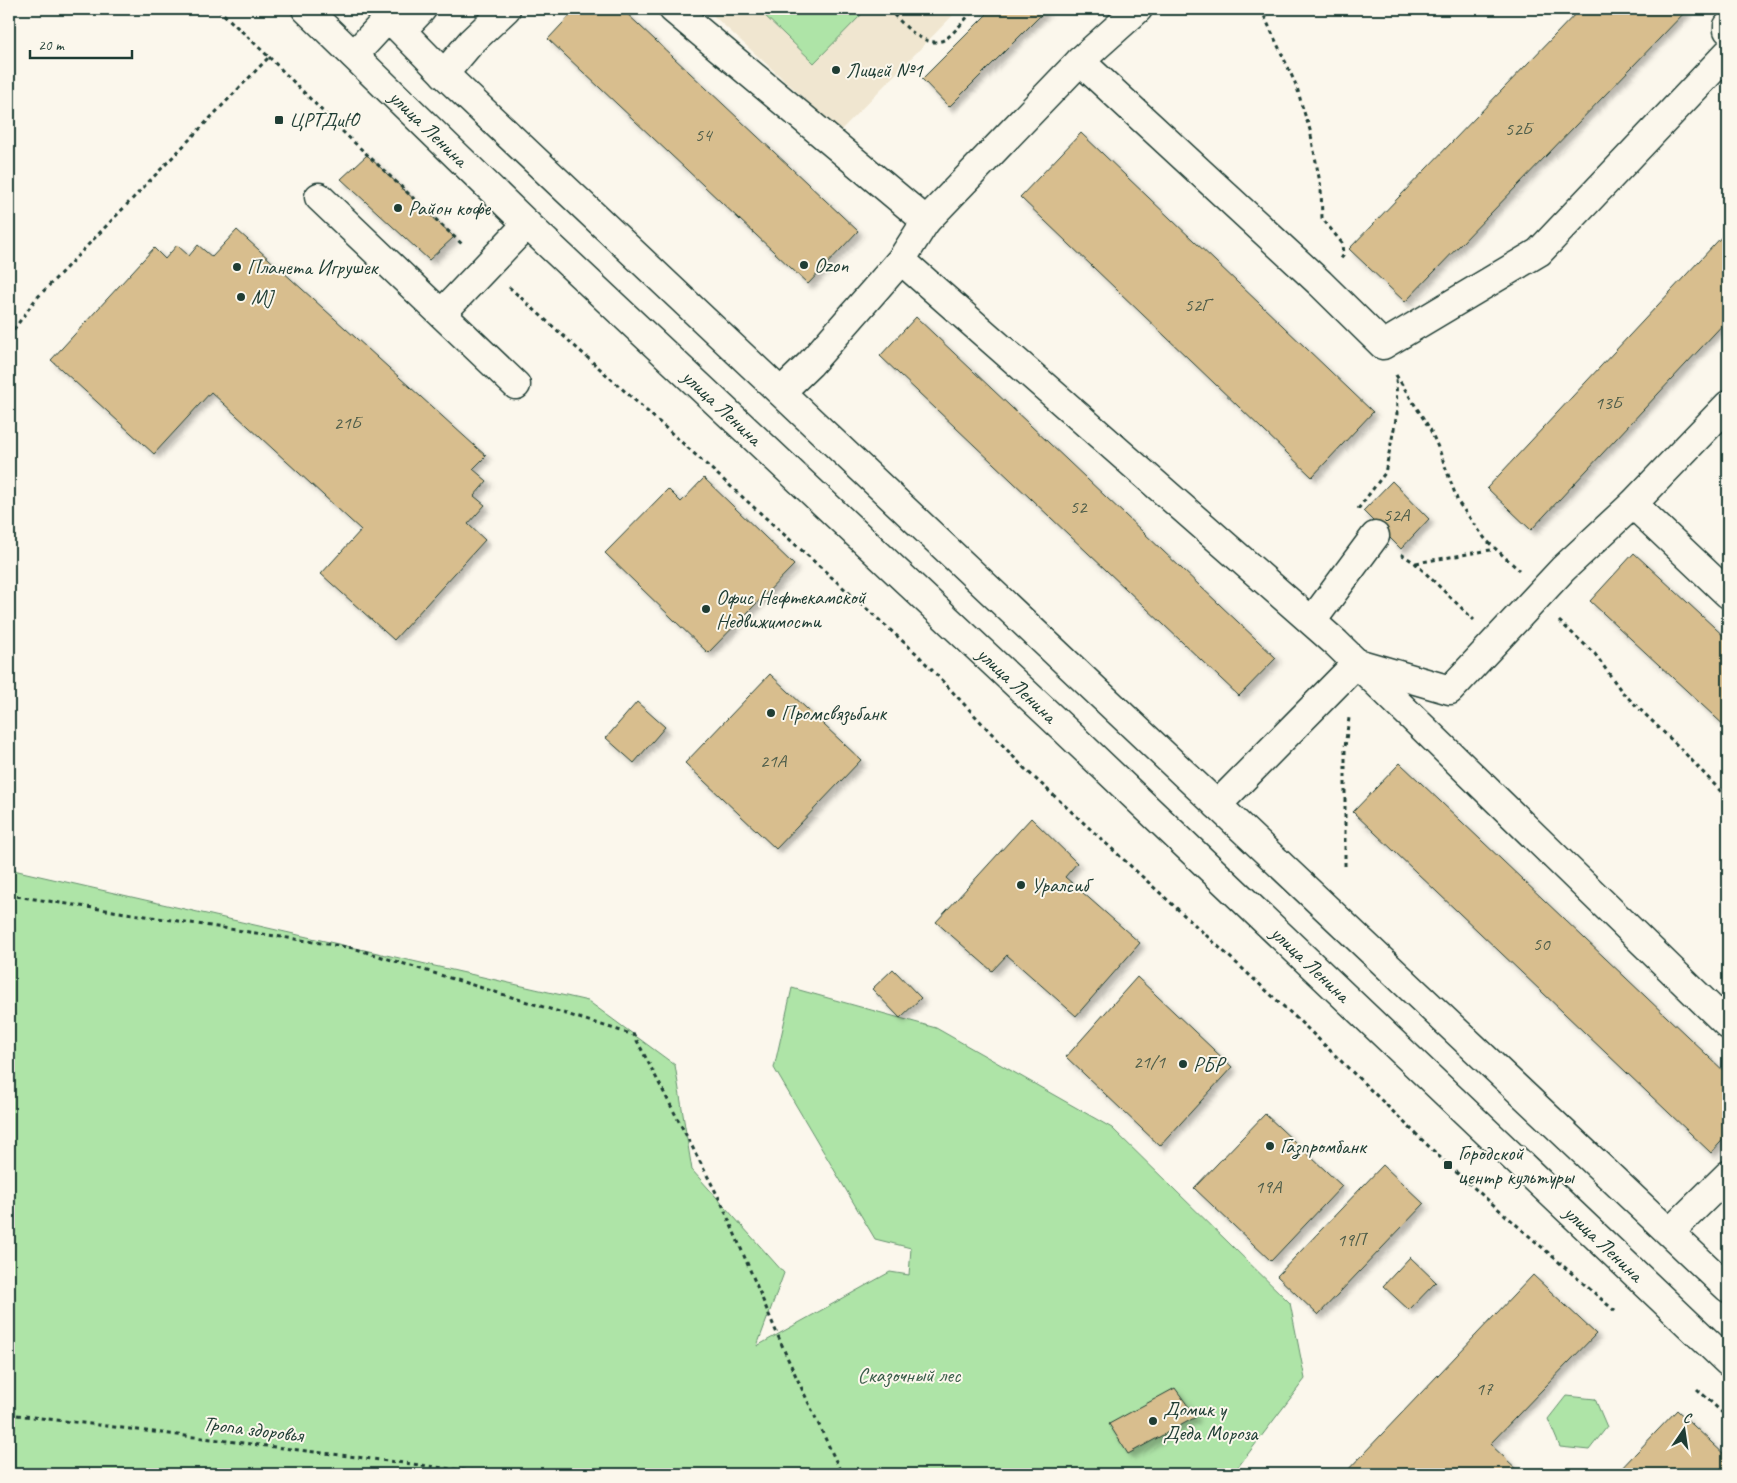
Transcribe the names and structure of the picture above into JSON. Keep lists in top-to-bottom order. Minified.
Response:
{"streets":{"main road":["улица Ленина"],"path":["Тропа здоровья"]},"parks":["Сказочный лес"],"places":{"other":["Лицей №1","Район кофе","Ozon","Планета Игрушек","MJ","Офис Нефтекамской Недвижимости","Промсвязьбанк","Уралсиб","РБР","Газпромбанк","Домик у Деда Мороза"],"transit":["ЦРТДиЮ","Городской центр культуры"]},"house_numbers":["52Б","54","52Г","13Б","21Б","52","52А","21А","50","21/1","19А","19П","17"],"scale_bar":"20 m","north":"top"}
